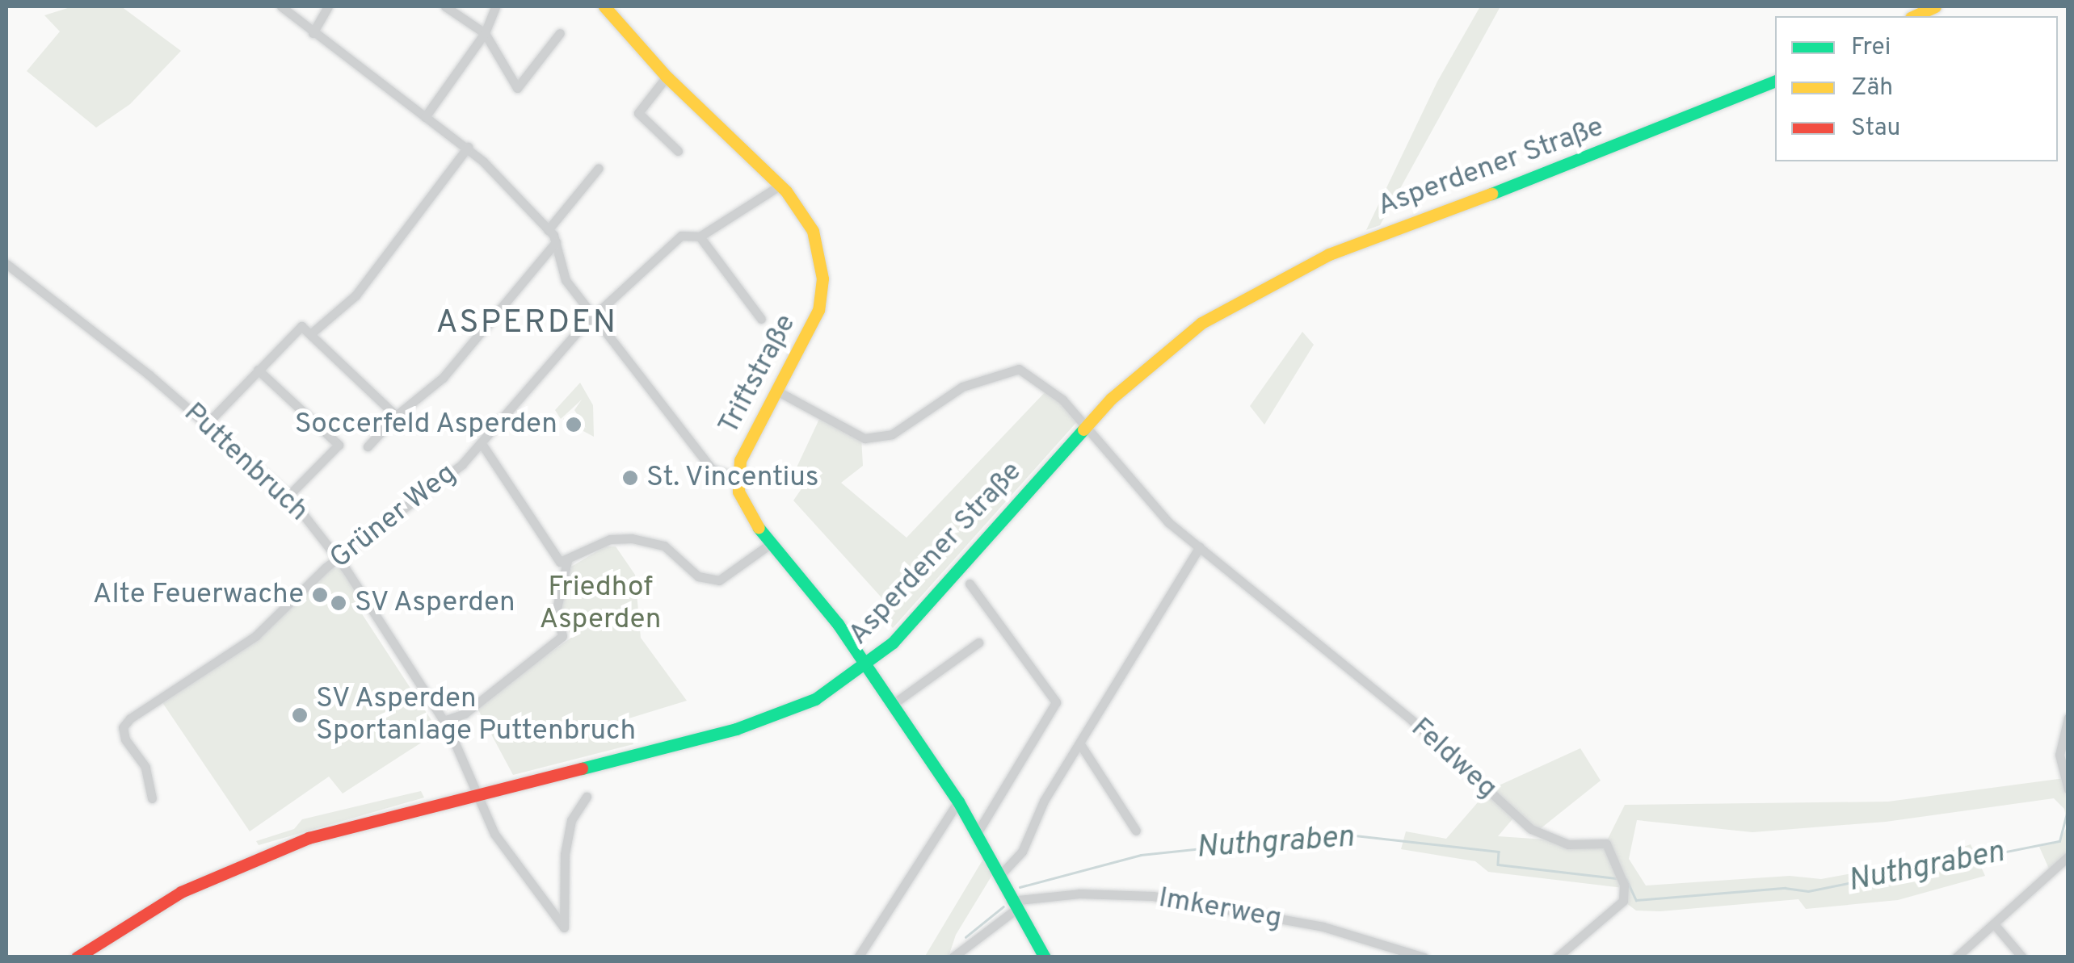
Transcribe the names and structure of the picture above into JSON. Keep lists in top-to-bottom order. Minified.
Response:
{"streets":{"main road":["Asperdener Straße","Triftstraße"],"street":["Puttenbruch","Grüner Weg","Feldweg","Imkerweg"]},"crossings":[["Asperdener Straße","Triftstraße"],["Asperdener Straße","Puttenbruch"],["Asperdener Straße","Feldweg"],["Triftstraße","Grüner Weg"],["Triftstraße","Feldweg"],["Triftstraße","Imkerweg"],["Puttenbruch","Grüner Weg"]],"districts":["ASPERDEN"],"water":["Nuthgraben"],"parks":["Friedhof Asperden"],"places":["Soccerfeld Asperden","St. Vincentius","Alte Feuerwache","SV Asperden","SV Asperden Sportanlage Puttenbruch"],"legend":["Frei","Zäh","Stau"]}
